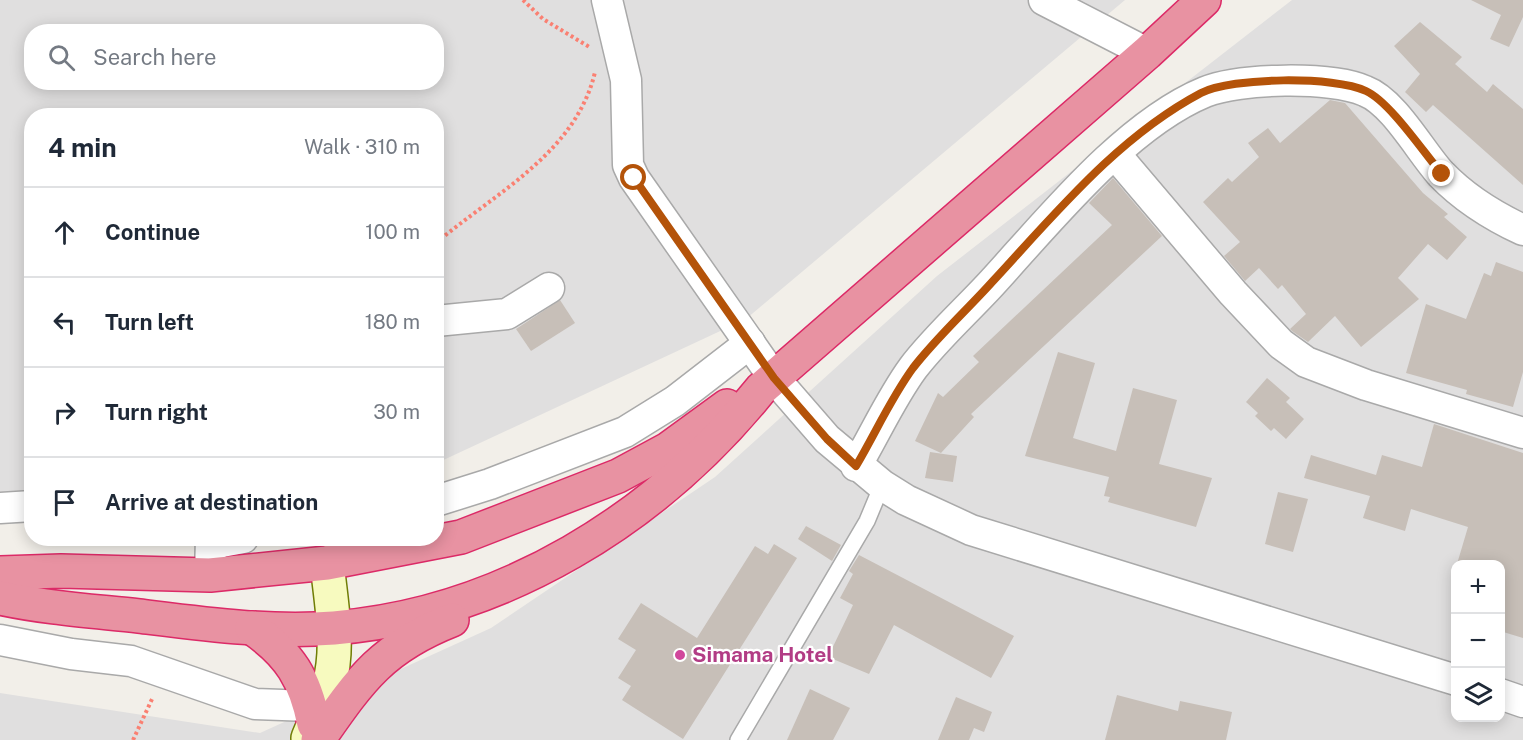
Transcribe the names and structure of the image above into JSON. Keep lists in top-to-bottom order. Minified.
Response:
{"places":["Simama Hotel"],"page":{"search":"Search here","heading":["4 min","Walk · 310 m"],"list":[["Continue","100 m"],["Turn left","180 m"],["Turn right","30 m"],"Arrive at destination"],"map_buttons":["+","−"]}}
